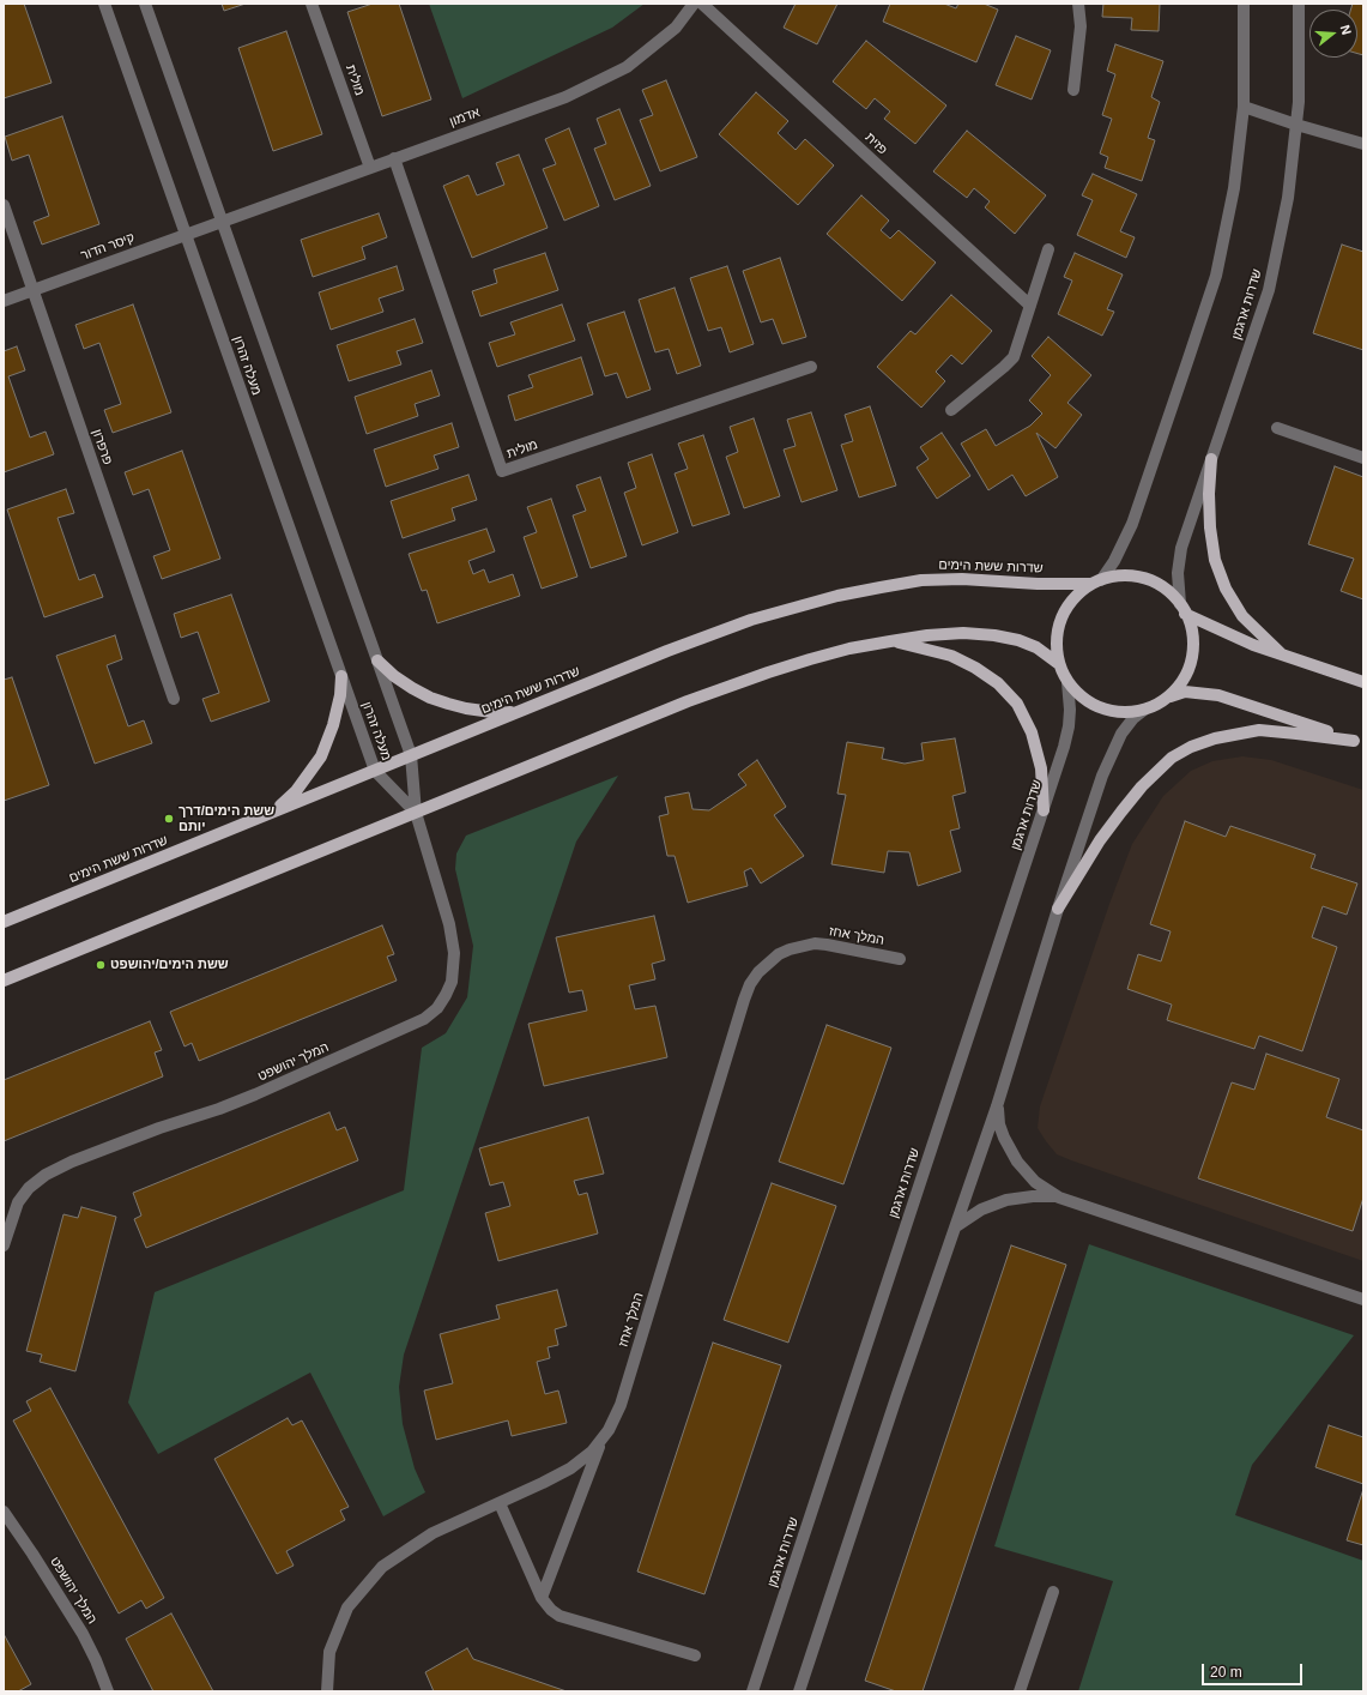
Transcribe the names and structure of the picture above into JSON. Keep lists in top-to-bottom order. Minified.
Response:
{"streets":{"main road":["שדרות ששת הימים"],"street":["מולית","אדמון","פזית","קיסר הדור","שדרות ארגמן","מעלה זהרון","פרפרון","המלך אחז","המלך יהושפט"]},"crossings":[["מולית","אדמון"],["אדמון","קיסר הדור"],["אדמון","מעלה זהרון"],["קיסר הדור","מעלה זהרון"],["קיסר הדור","פרפרון"],["שדרות ארגמן","שדרות ששת הימים"],["מעלה זהרון","שדרות ששת הימים"],["מעלה זהרון","המלך יהושפט"]],"places":["ששת הימים/דרך יותם","ששת הימים/יהושפט"],"scale_bar":"20 m","north":"right"}
